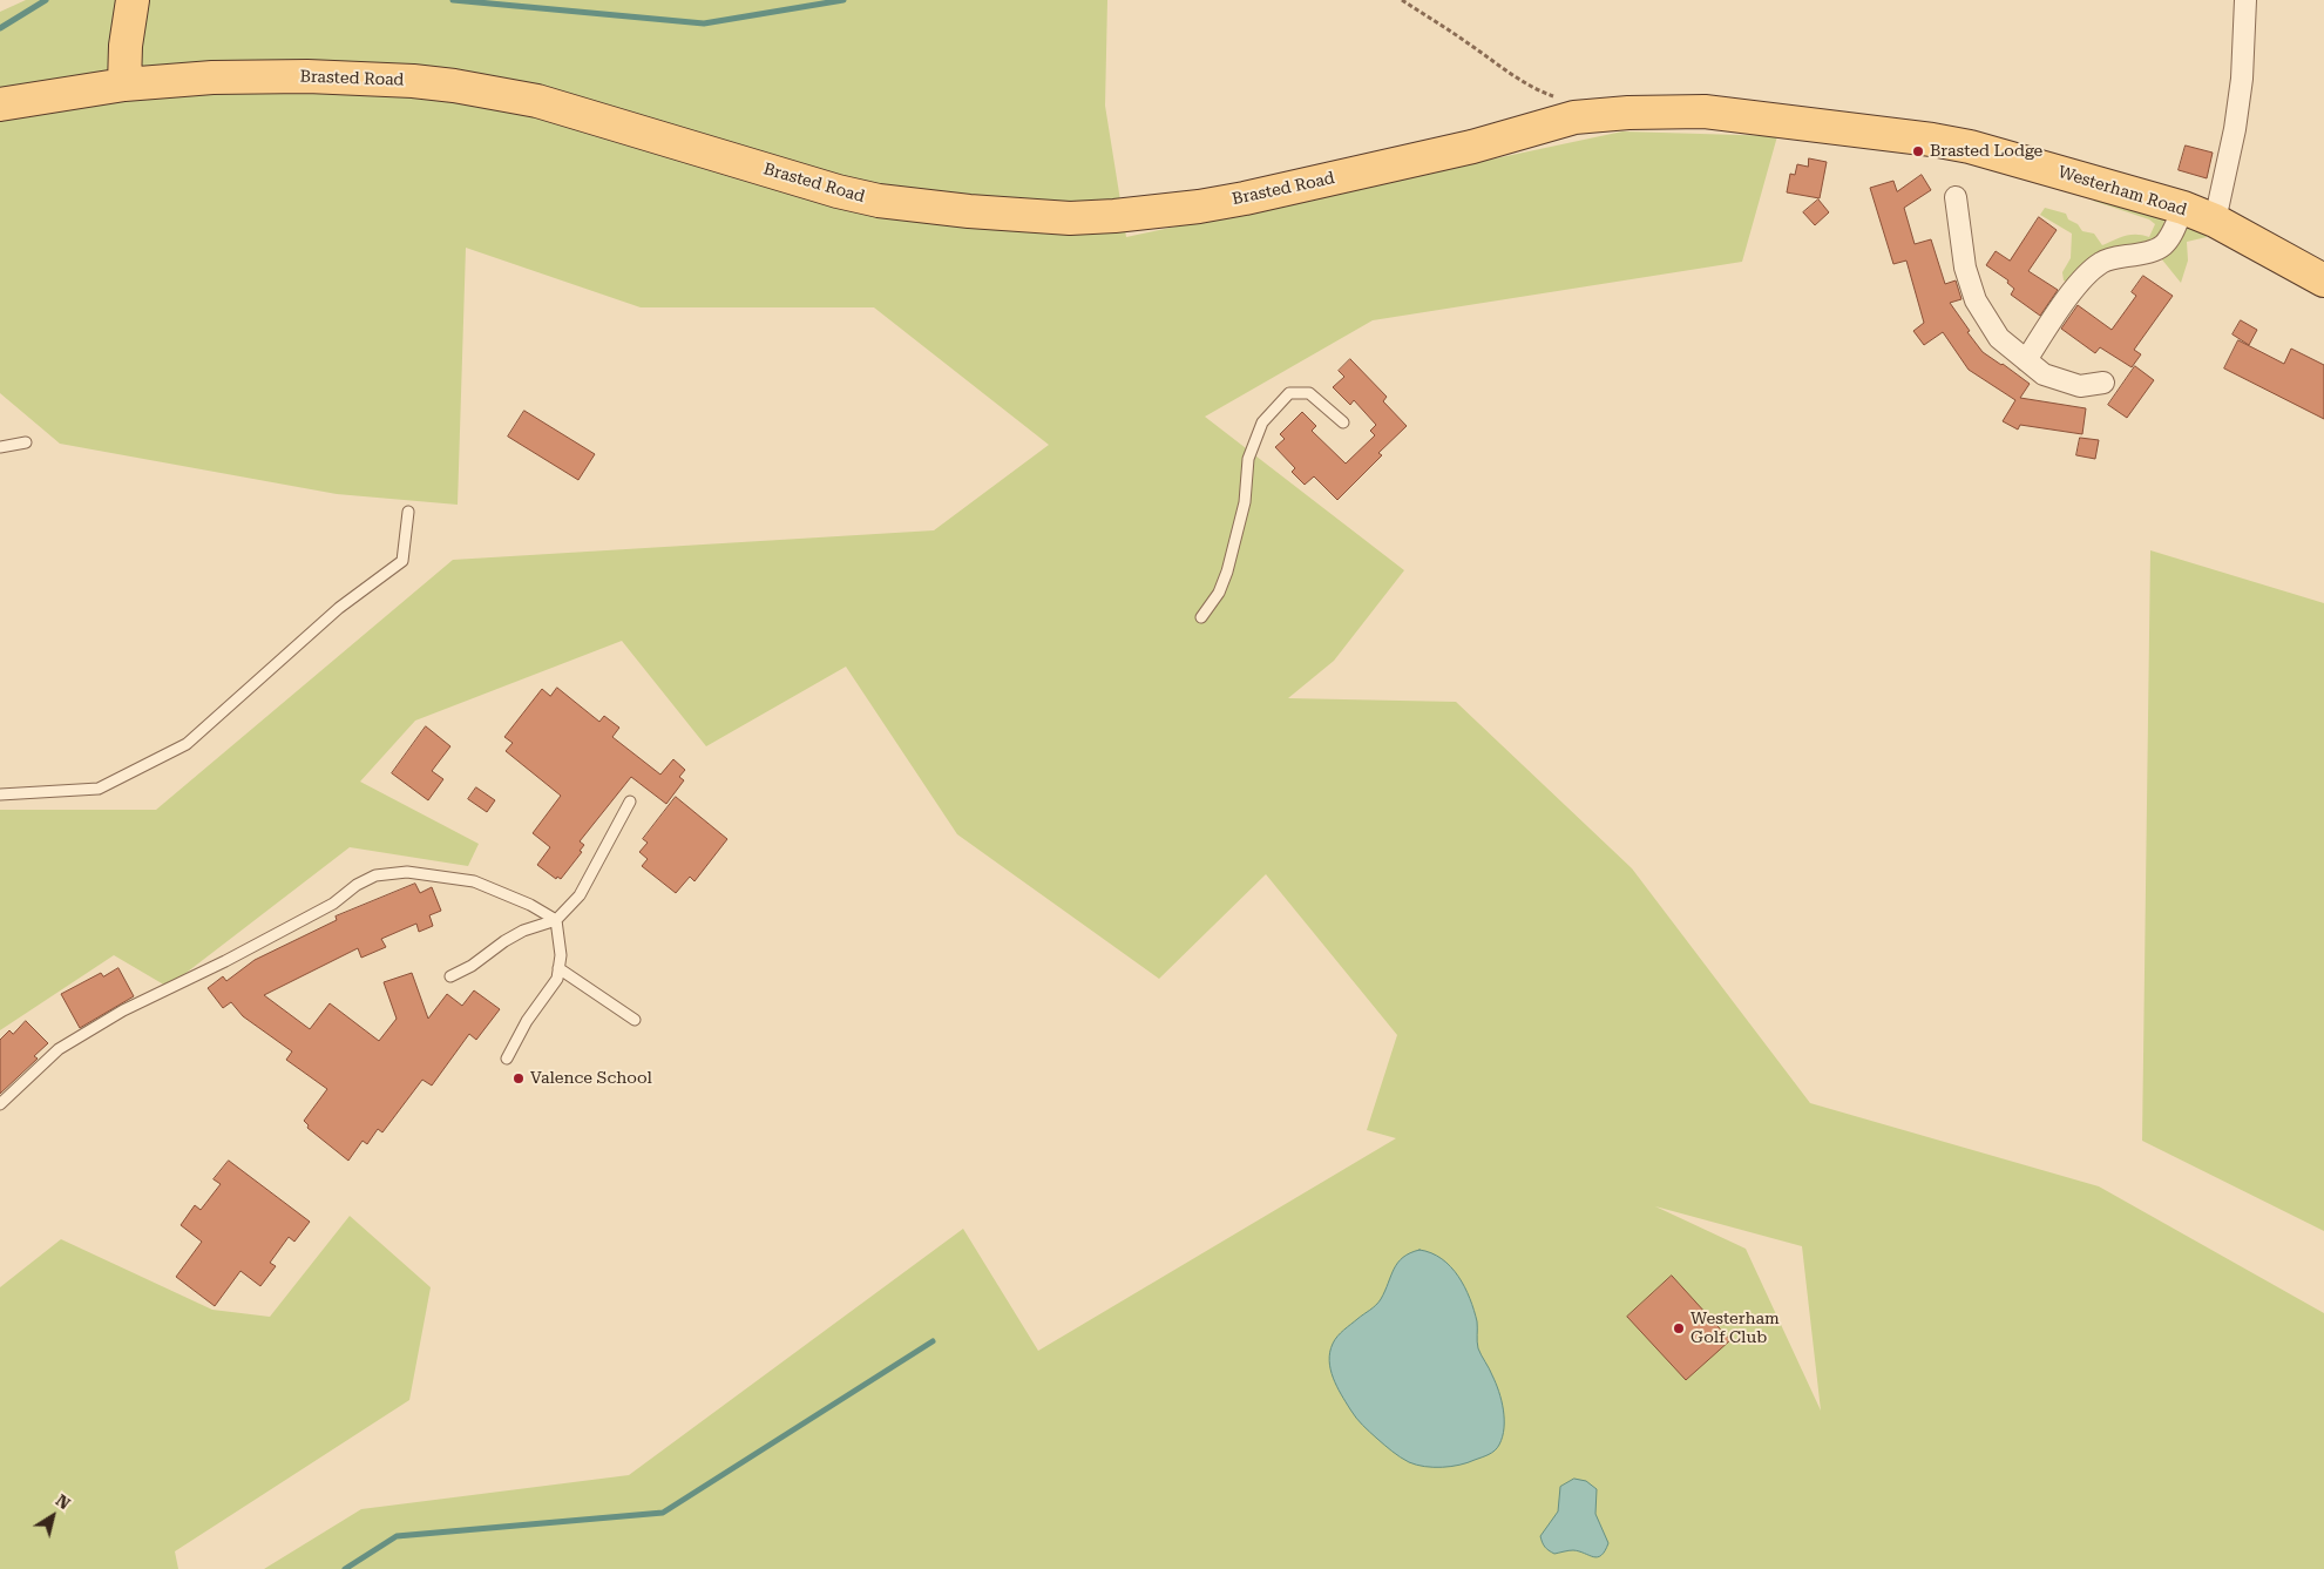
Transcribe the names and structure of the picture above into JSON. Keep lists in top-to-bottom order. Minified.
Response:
{"streets":{"main road":["Brasted Road","Westerham Road"]},"crossings":[["Brasted Road","Westerham Road"]],"places":["Brasted Lodge","Valence School","Westerham Golf Club"],"north":"top right"}
